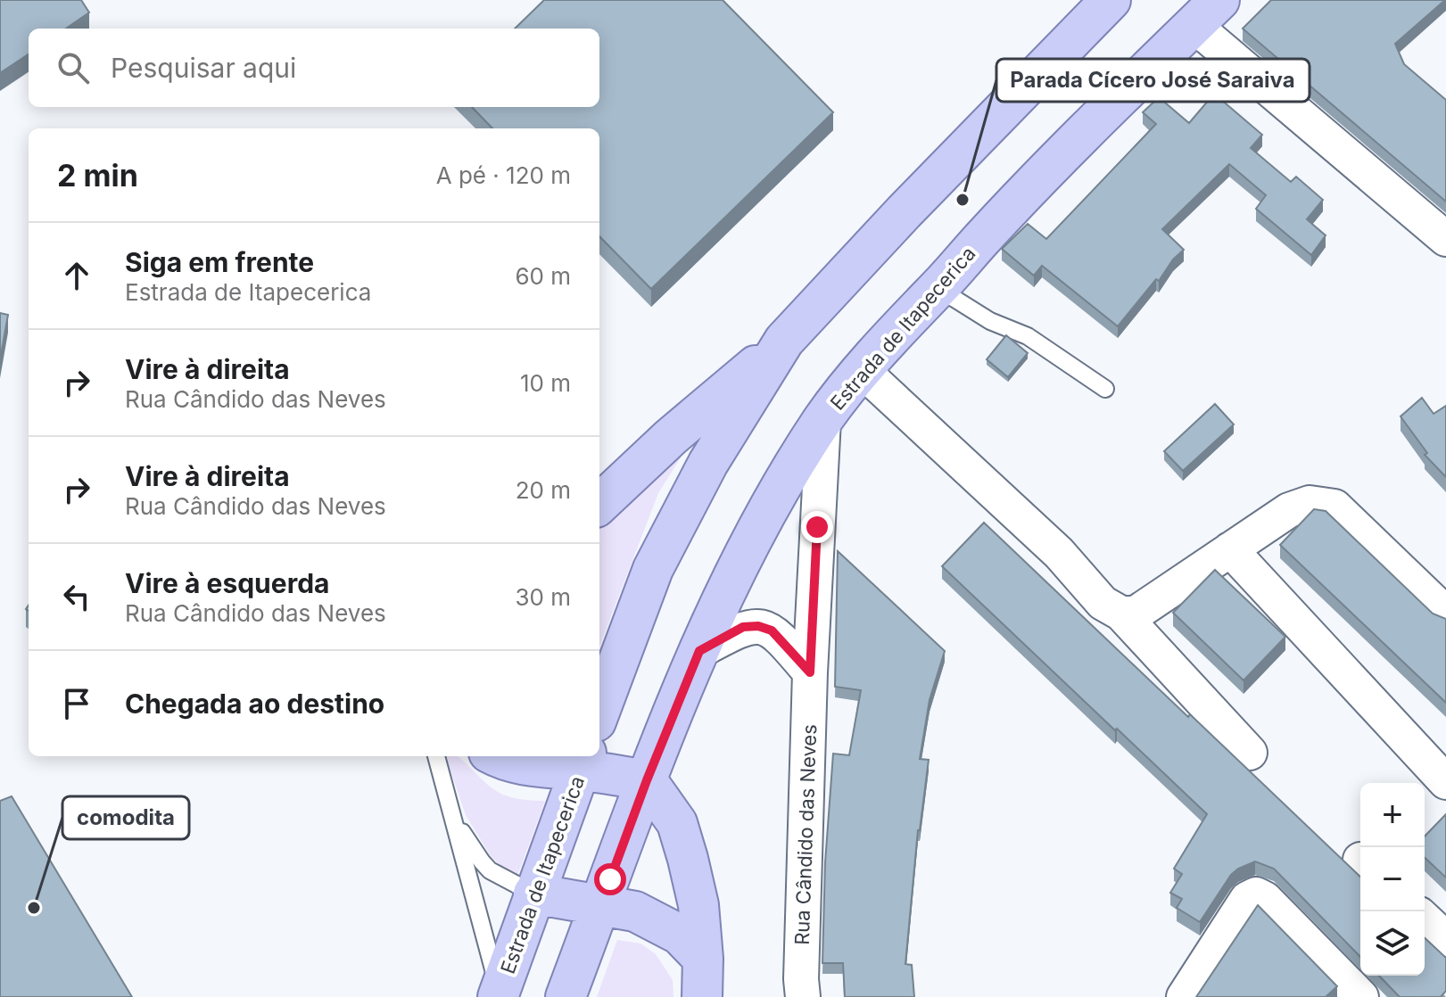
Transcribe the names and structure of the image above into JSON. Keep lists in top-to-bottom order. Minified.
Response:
{"streets":{"main road":["Estrada de Itapecerica"],"street":["Rua Cândido das Neves"]},"crossings":[["Estrada de Itapecerica","Rua Cândido das Neves"]],"places":["Parada Cícero José Saraiva","comodita"],"page":{"search":"Pesquisar aqui","heading":["2 min","A pé · 120 m"],"list":[["Siga em frente","Estrada de Itapecerica","60 m"],["Vire à direita","Rua Cândido das Neves","10 m"],["Vire à direita","Rua Cândido das Neves","20 m"],["Vire à esquerda","Rua Cândido das Neves","30 m"],"Chegada ao destino"],"map_buttons":["+","−"]}}
